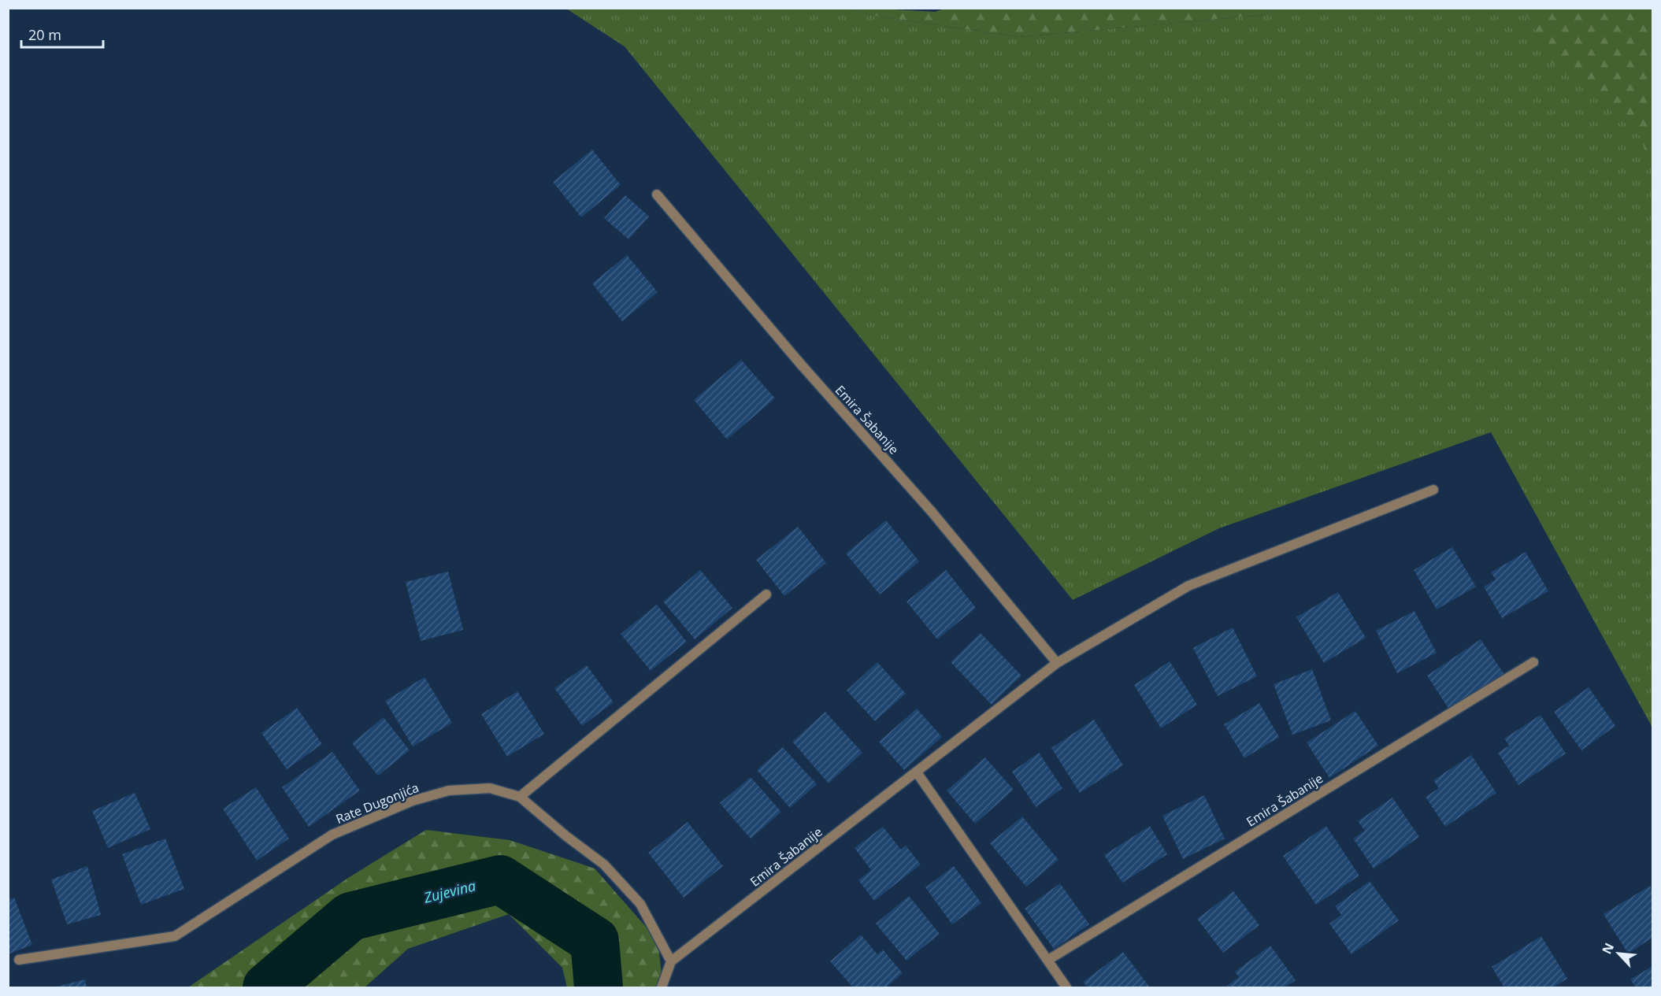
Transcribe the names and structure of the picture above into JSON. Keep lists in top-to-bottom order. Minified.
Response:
{"streets":{"street":["Emira Šabanije","Rate Dugonjića"]},"crossings":[["Emira Šabanije","Rate Dugonjića"]],"water":["Zujevina"],"scale_bar":"20 m","north":"top left"}
